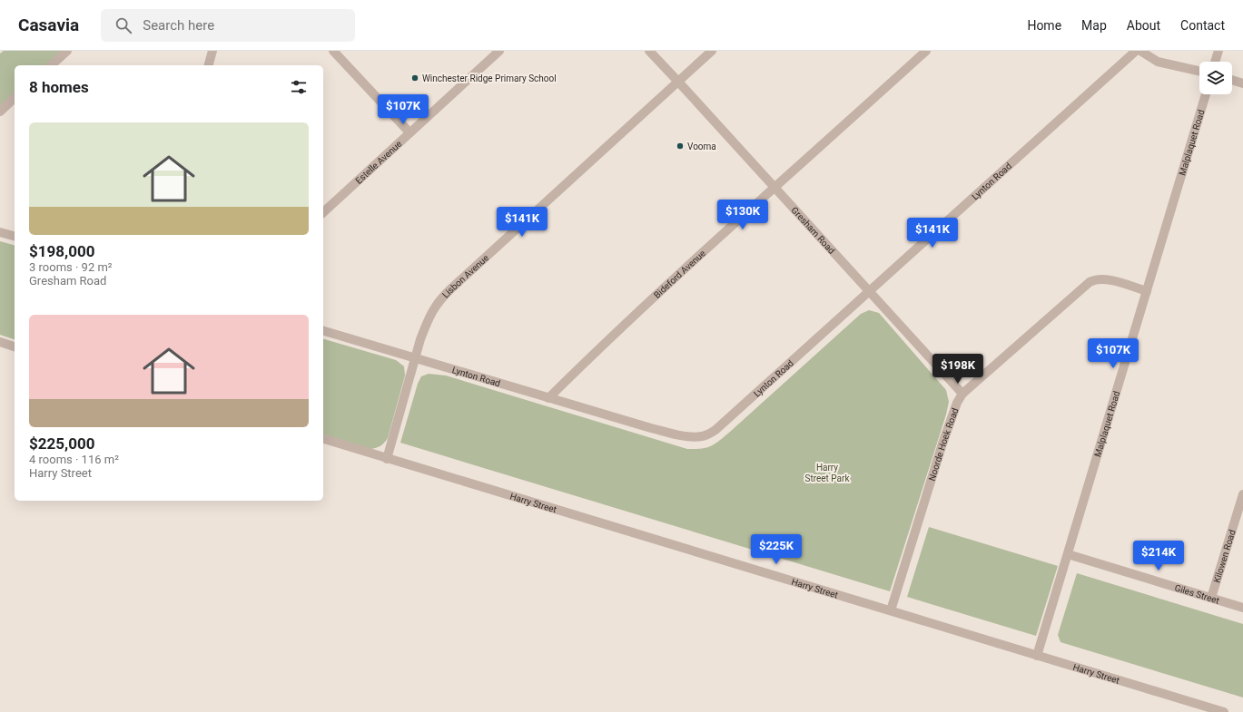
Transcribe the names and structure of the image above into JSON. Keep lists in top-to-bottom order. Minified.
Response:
{"streets":{"street":["Malplaquet Road","Estelle Avenue","Lynton Road","Gresham Road","Bideford Avenue","Lisbon Avenue","Noorde Hoek Road","Harry Street","Kilowen Road","Giles Street"]},"crossings":[["Malplaquet Road","Noorde Hoek Road"],["Malplaquet Road","Harry Street"],["Malplaquet Road","Giles Street"],["Lynton Road","Gresham Road"],["Lynton Road","Bideford Avenue"],["Lynton Road","Lisbon Avenue"],["Gresham Road","Bideford Avenue"],["Gresham Road","Lisbon Avenue"],["Gresham Road","Noorde Hoek Road"],["Lisbon Avenue","Harry Street"],["Noorde Hoek Road","Harry Street"],["Kilowen Road","Giles Street"]],"parks":["Harry Street Park"],"places":["Winchester Ridge Primary School","Vooma"],"page":{"header":"Casavia","search":"Search here","nav":["Home","Map","About","Contact"],"heading":"8 homes","price":["$107K","$130K","$141K","$141K","$107K","$198K","$225K","$214K"],"list":[{"name":"$198,000","note":"3 rooms · 92 m² · Gresham Road"},{"name":"$225,000","note":"4 rooms · 116 m² · Harry Street"}]}}
